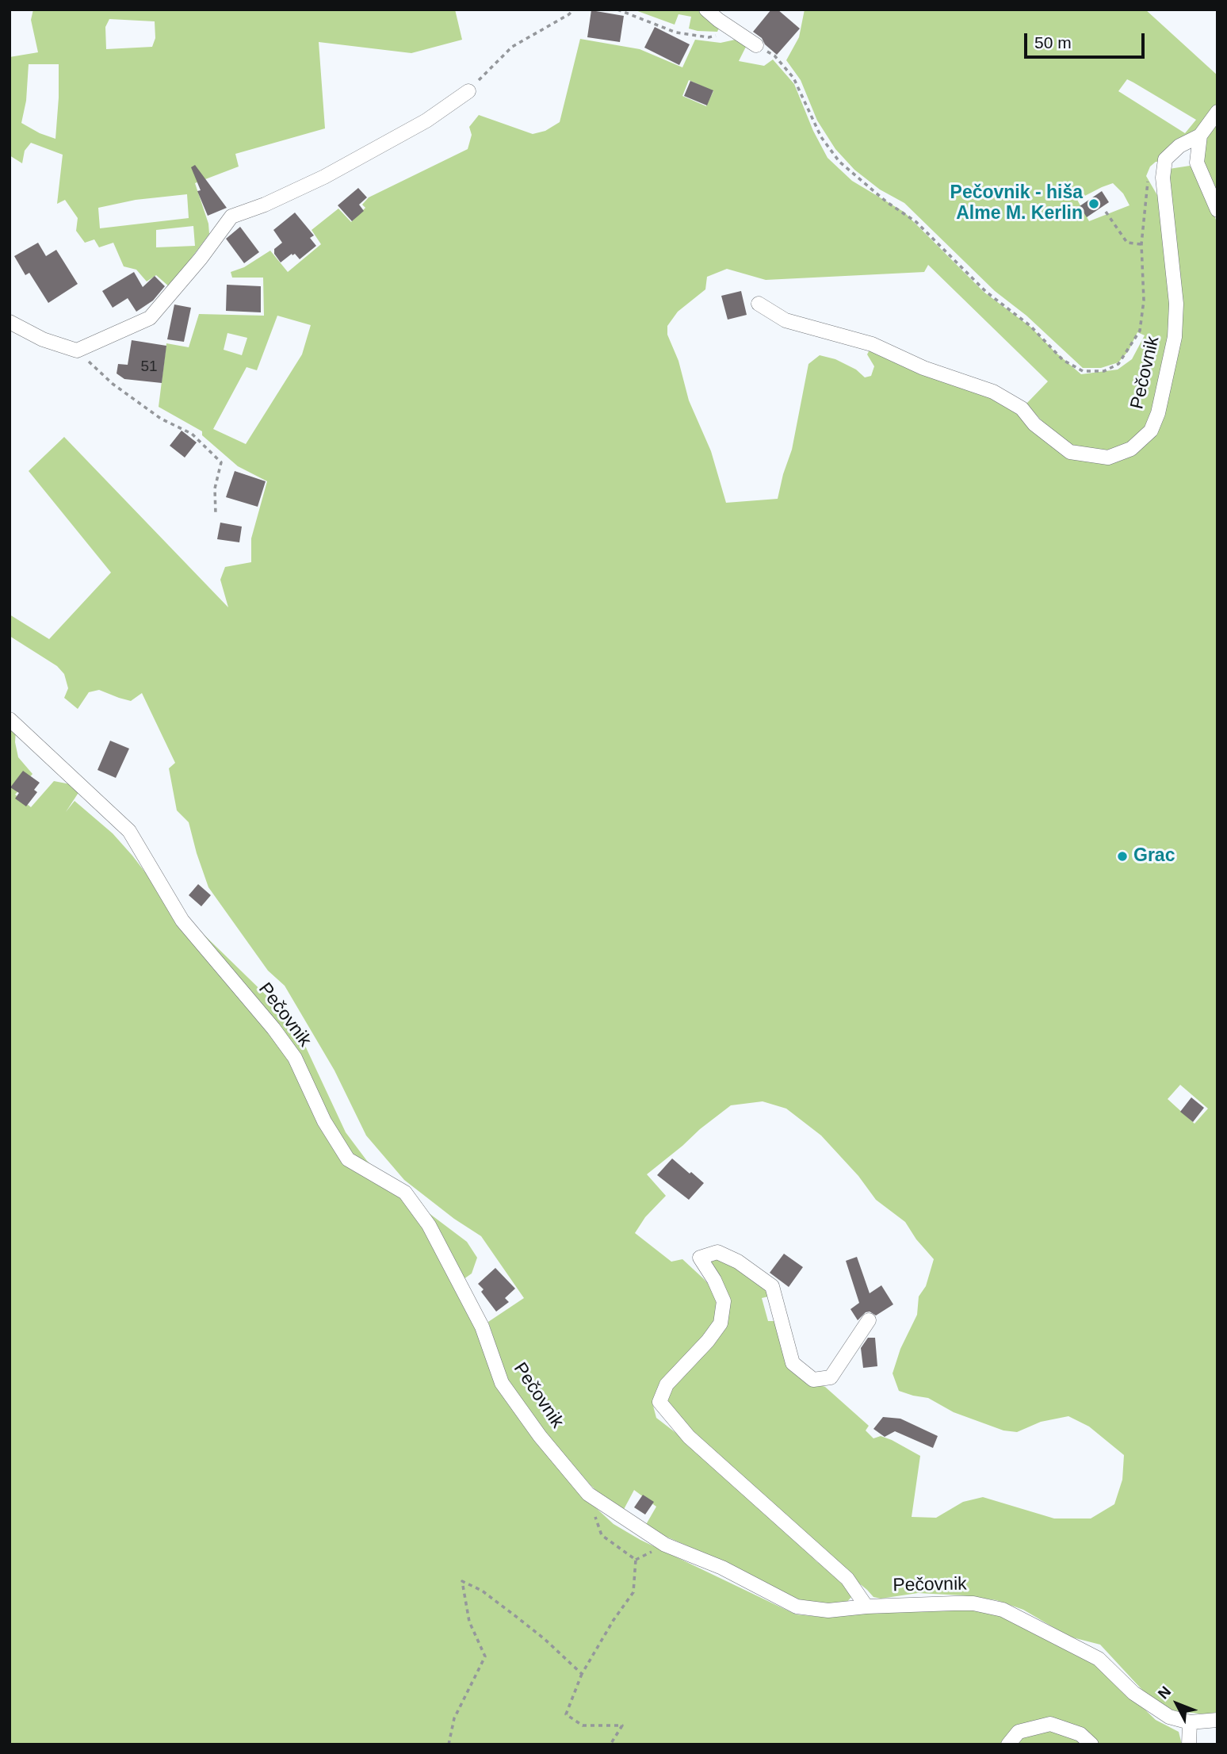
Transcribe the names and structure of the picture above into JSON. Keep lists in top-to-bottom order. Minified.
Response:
{"streets":{"street":["Pečovnik"]},"places":["Pečovnik - hiša Alme M. Kerlin","Grac"],"house_numbers":["51"],"scale_bar":"50 m","north":"top left"}
